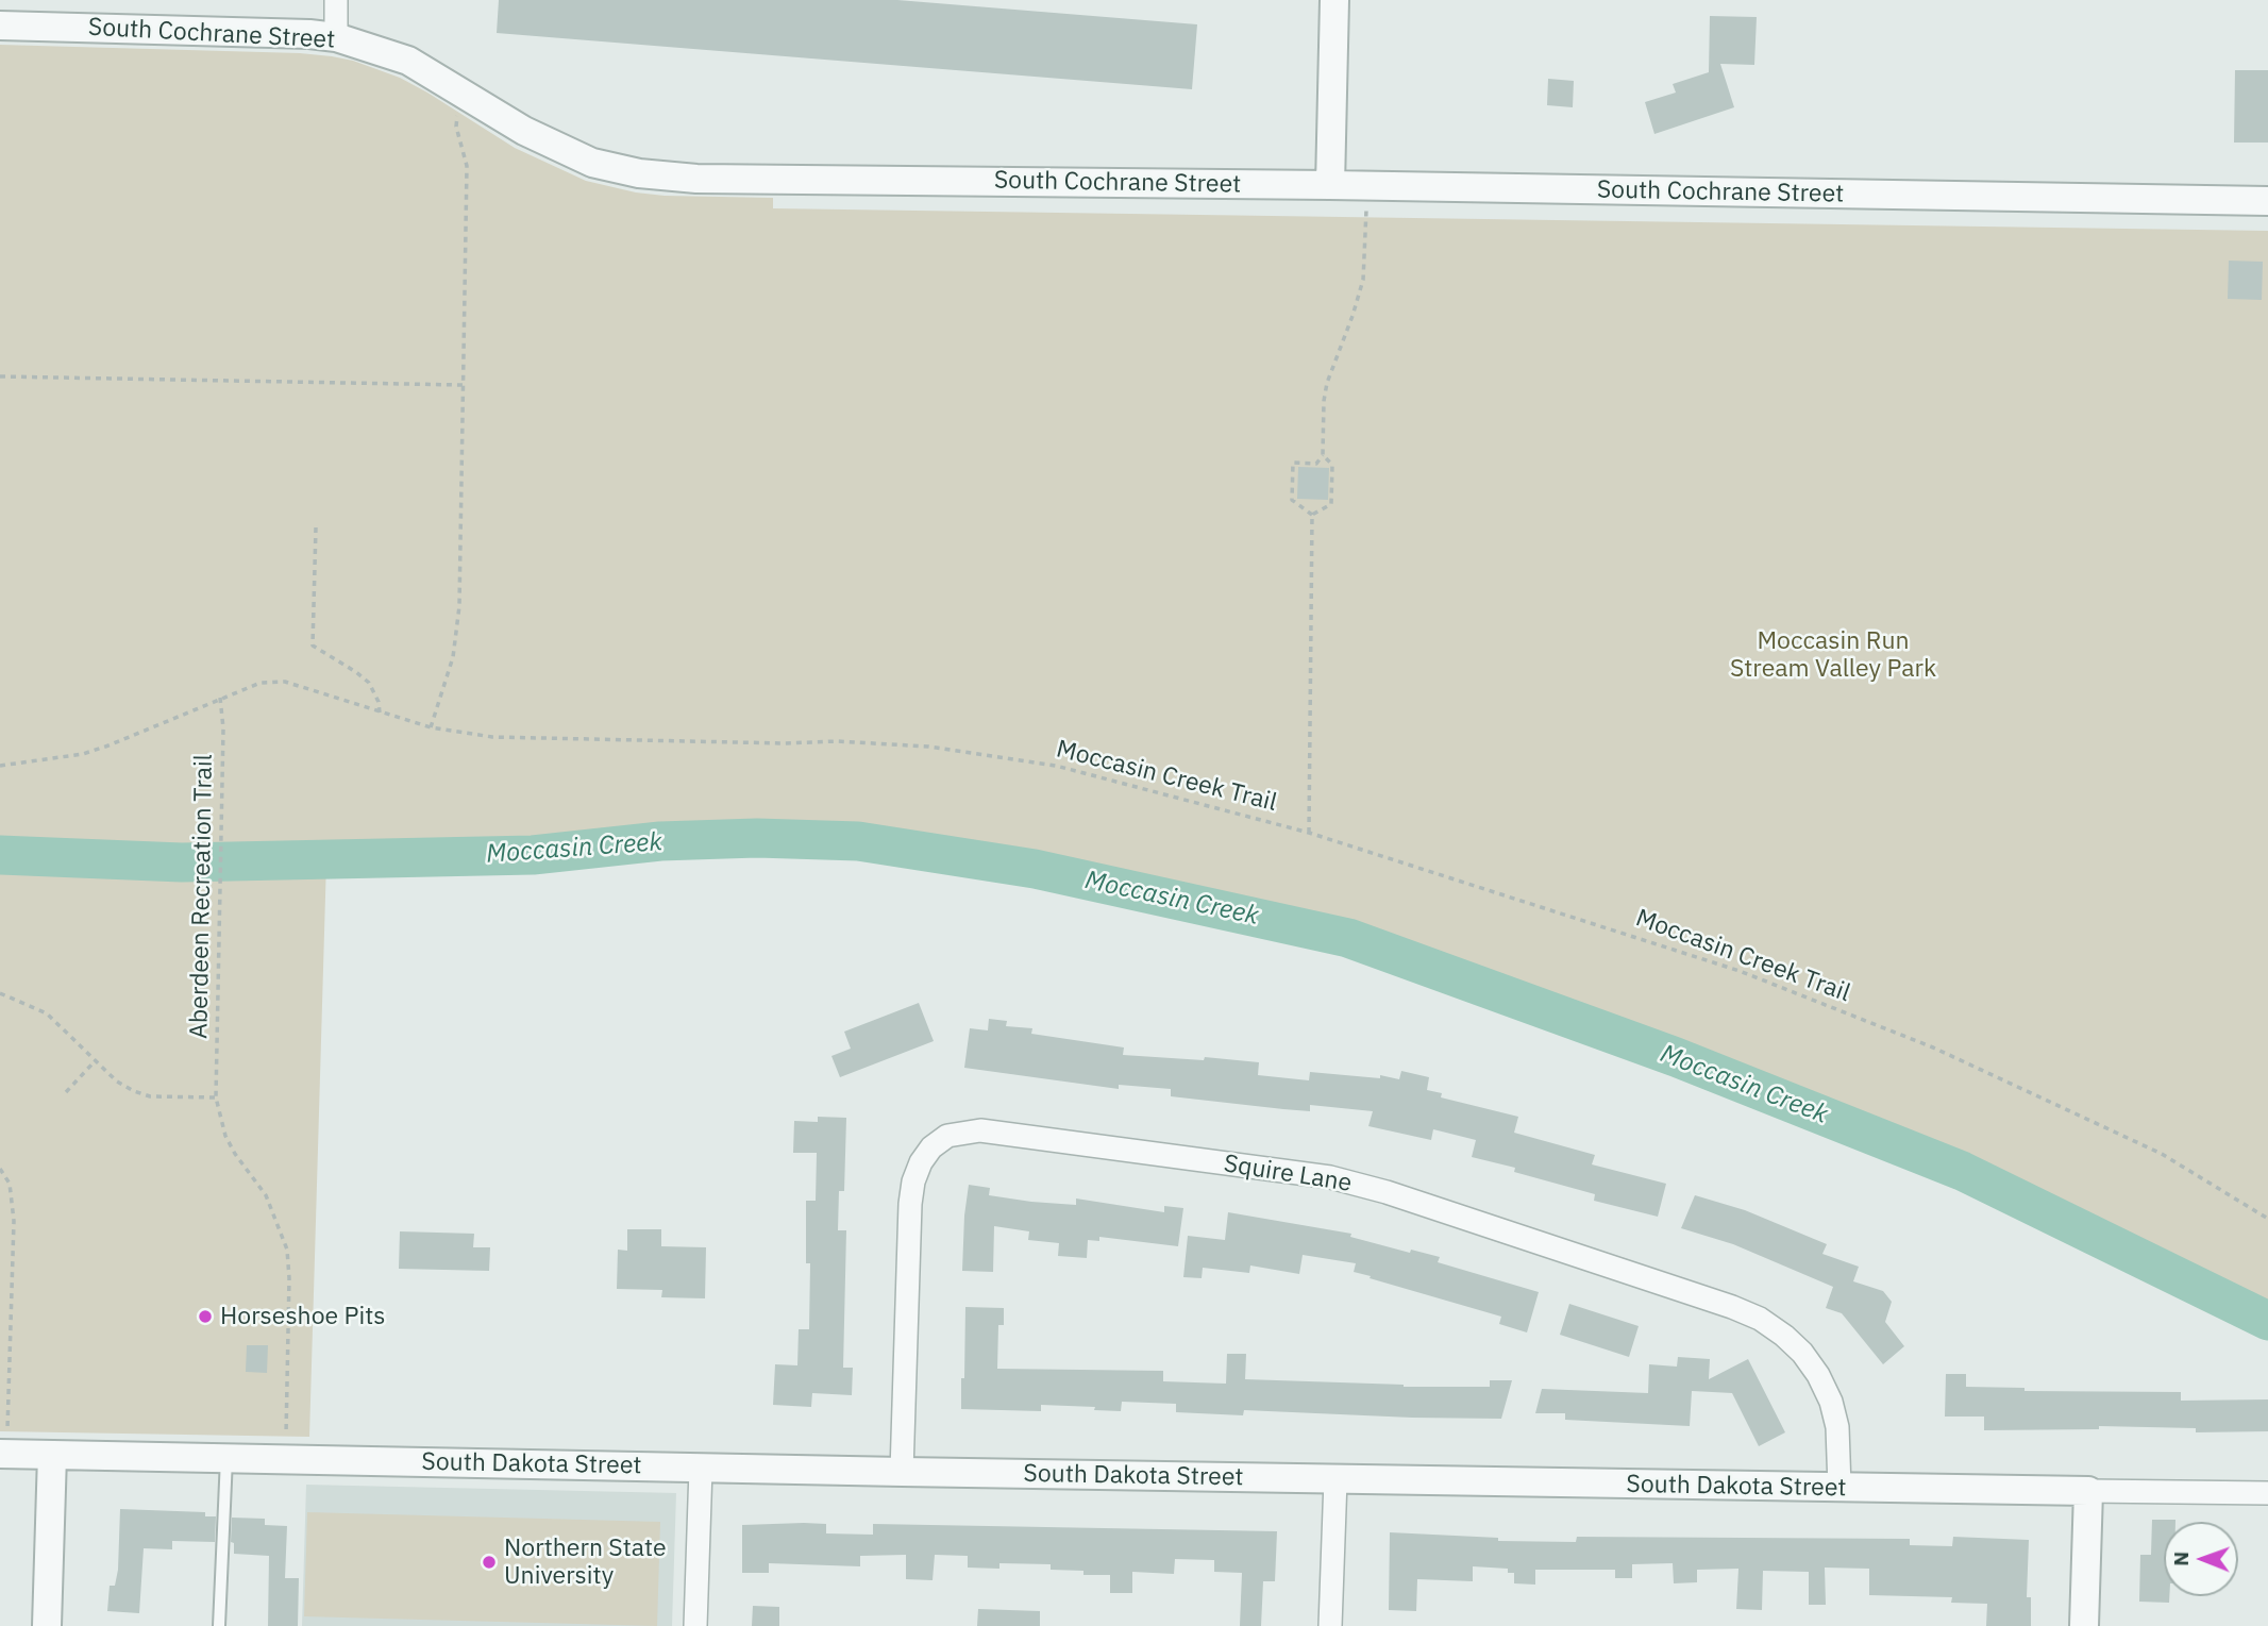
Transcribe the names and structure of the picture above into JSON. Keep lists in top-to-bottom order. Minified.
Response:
{"streets":{"street":["South Cochrane Street","Squire Lane","South Dakota Street"],"path":["Moccasin Creek Trail","Aberdeen Recreation Trail"]},"crossings":[["Moccasin Creek Trail","Aberdeen Recreation Trail"],["Squire Lane","South Dakota Street"]],"water":["Moccasin Creek"],"parks":["Moccasin Run Stream Valley Park"],"places":["Horseshoe Pits","Northern State University"],"north":"left"}
